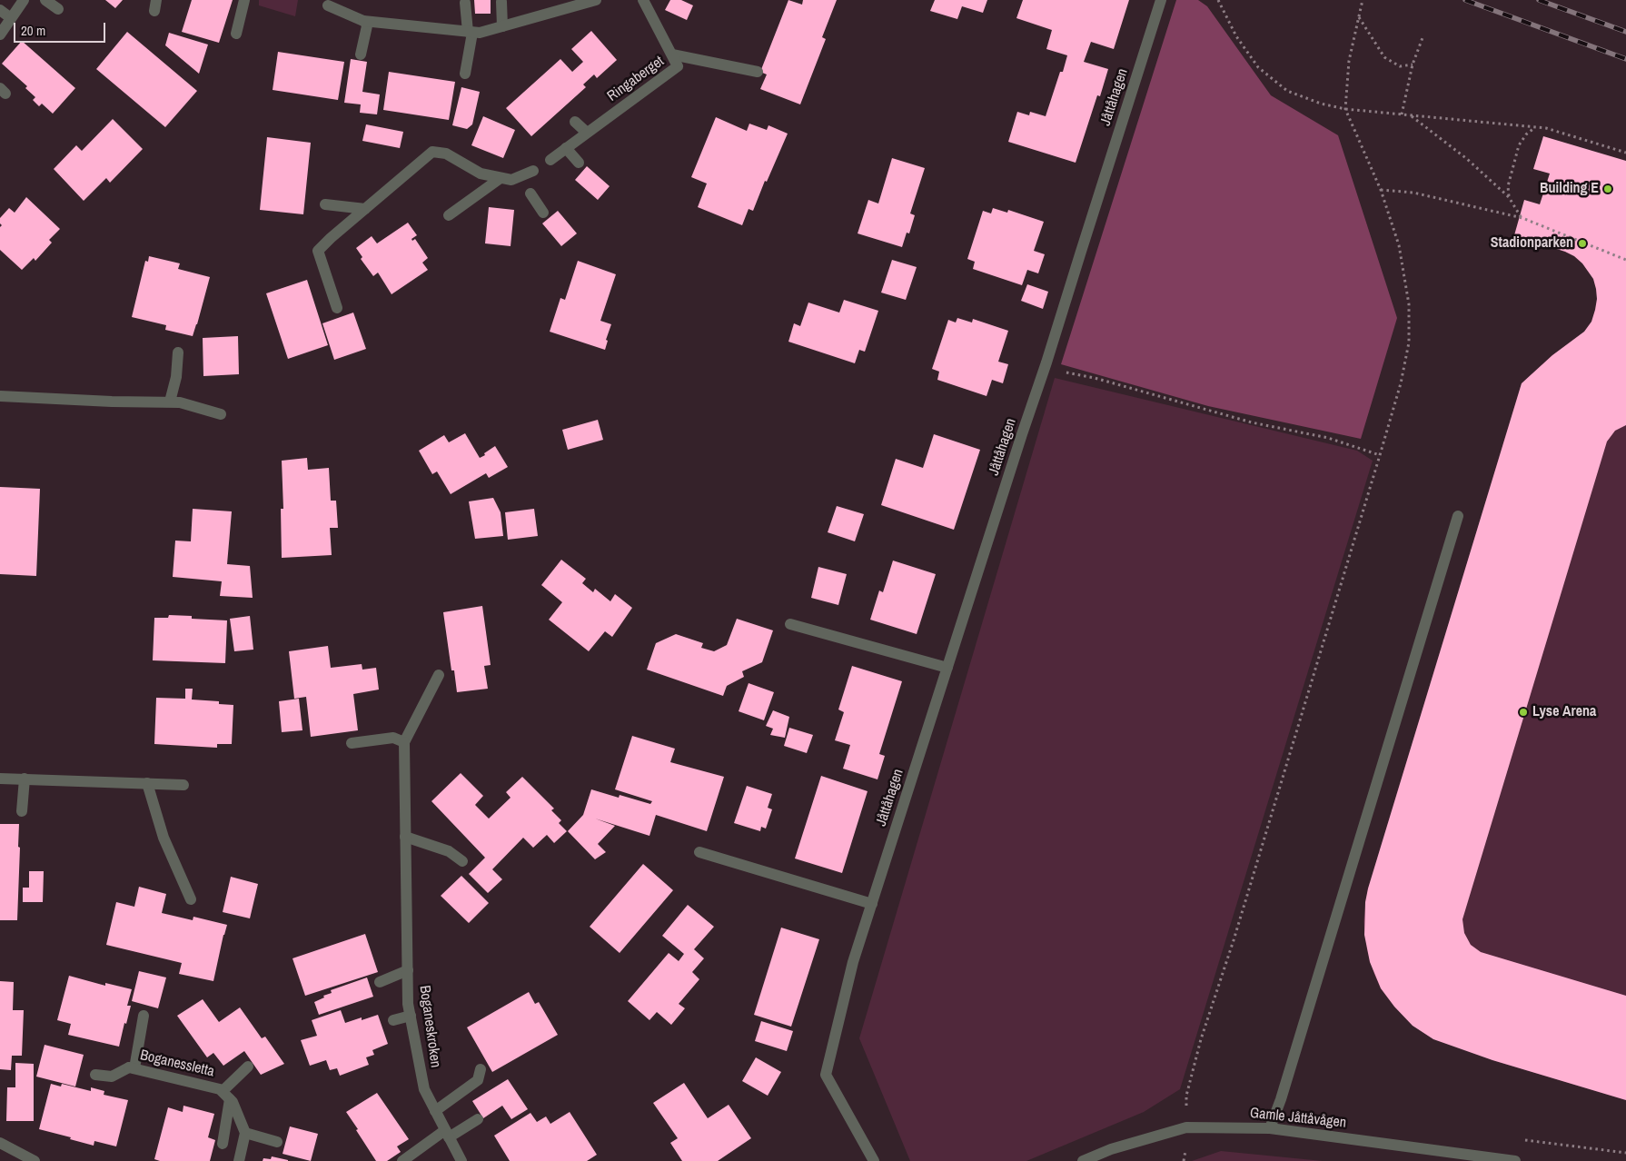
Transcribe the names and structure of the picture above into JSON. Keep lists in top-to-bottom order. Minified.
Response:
{"streets":{"street":["Ringaberget","Jåttåhagen","Boganeskroken","Boganessletta","Gamle Jåttåvågen"]},"places":["Building E","Stadionparken","Lyse Arena"],"scale_bar":"20 m"}
